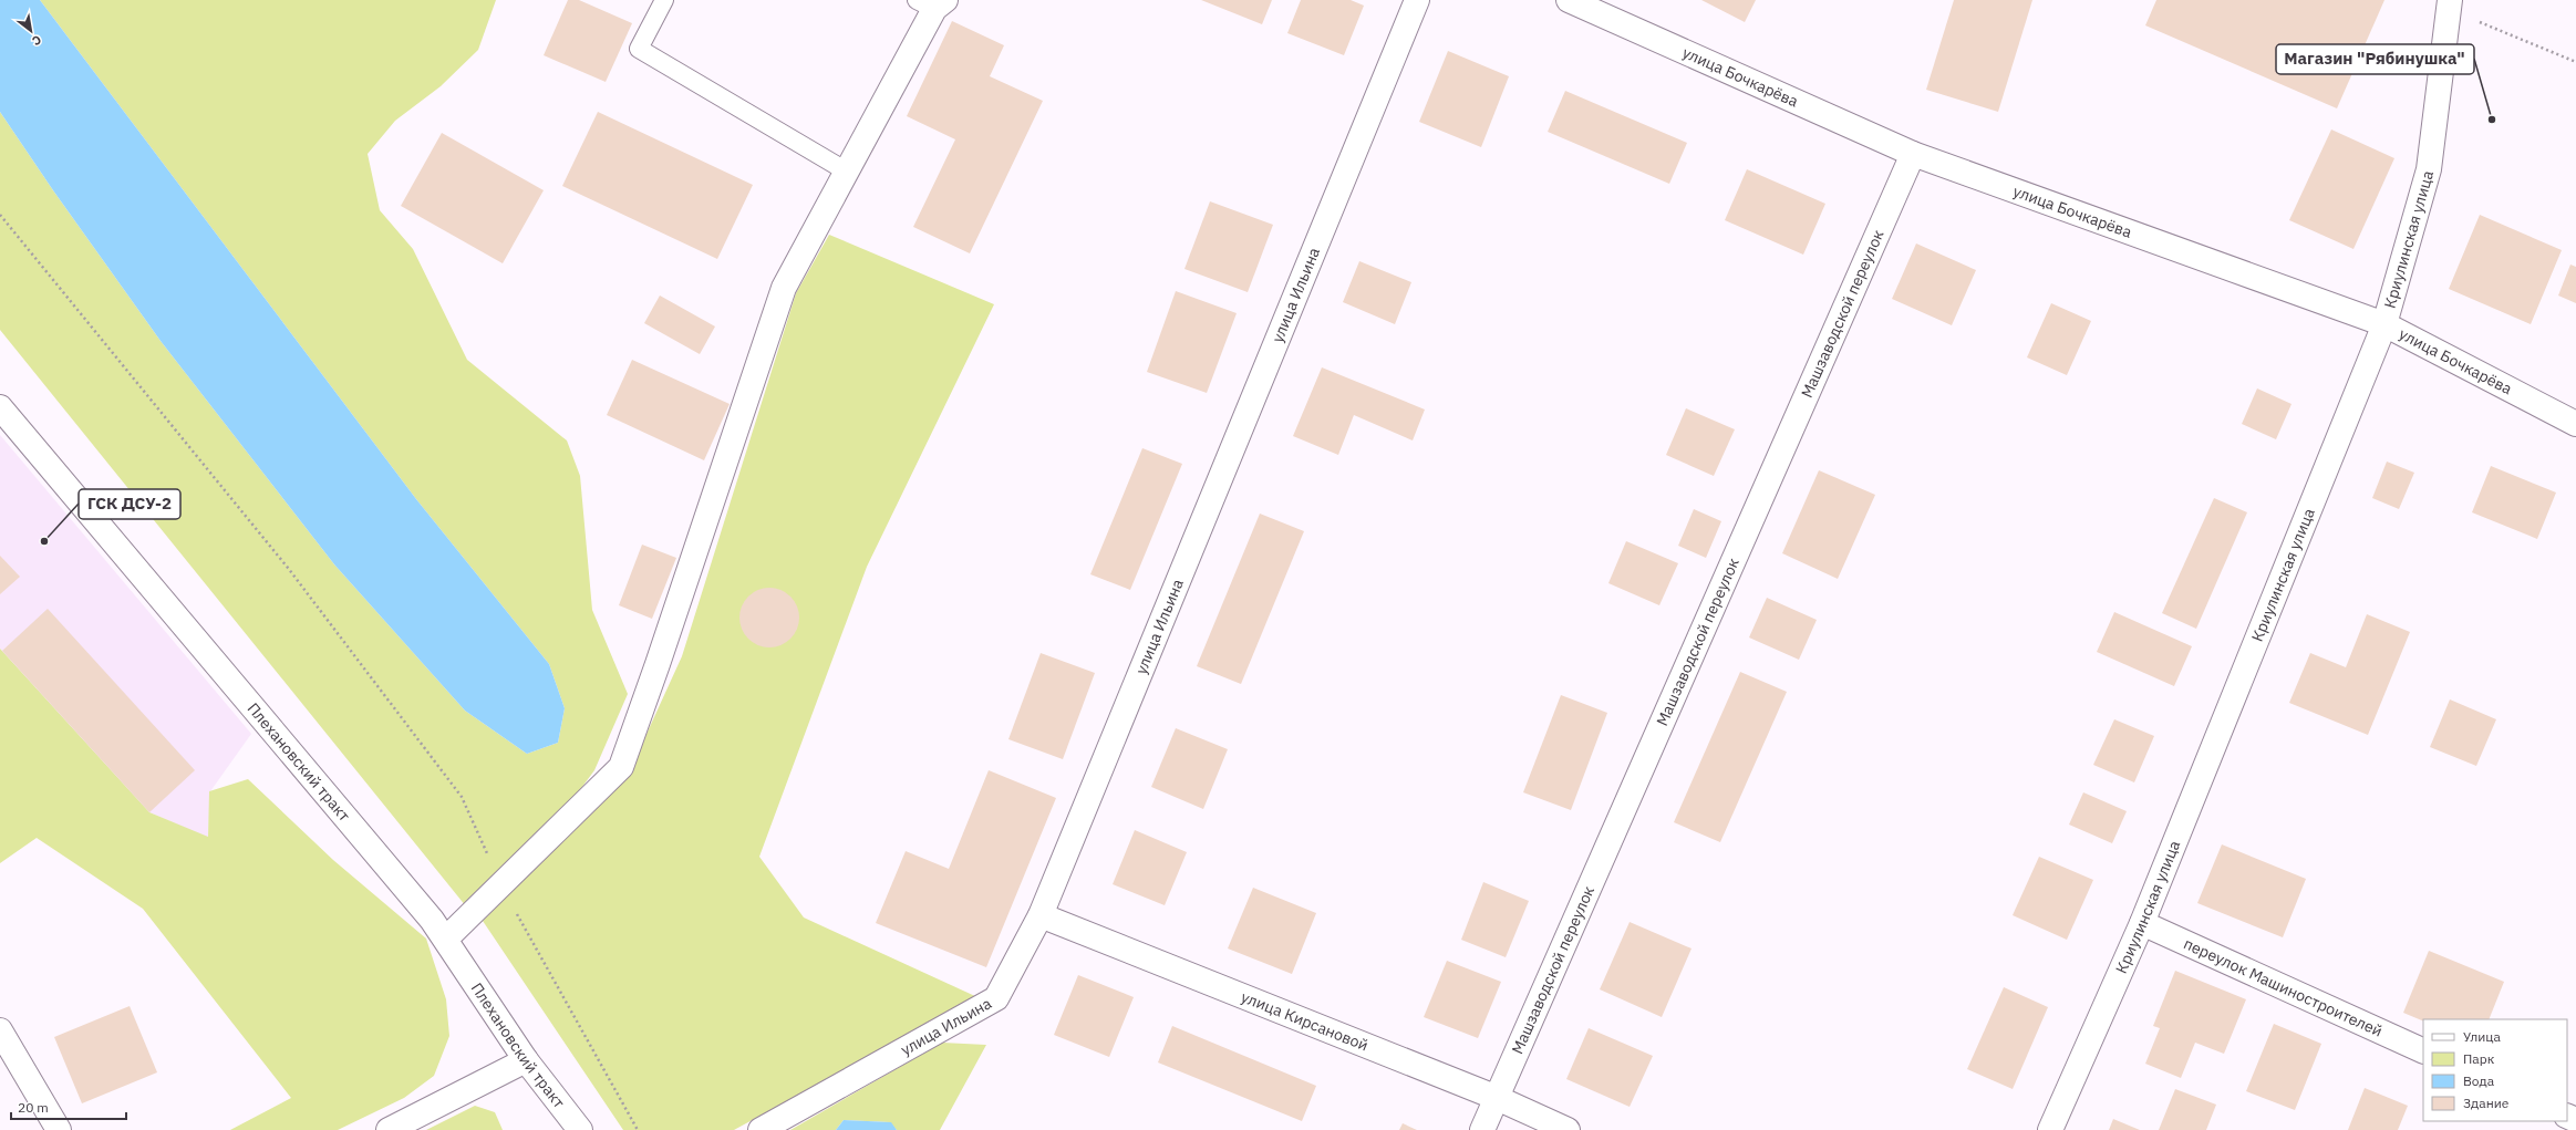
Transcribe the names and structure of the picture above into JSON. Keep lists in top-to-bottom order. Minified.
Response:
{"streets":{"street":["улица Бочкарёва","Криулинская улица","улица Ильина","Машзаводской переулок","Плехановский тракт","переулок Машиностроителей","улица Кирсановой"]},"crossings":[["улица Бочкарёва","Криулинская улица"],["улица Бочкарёва","Машзаводской переулок"],["Криулинская улица","переулок Машиностроителей"],["улица Ильина","улица Кирсановой"],["Машзаводской переулок","улица Кирсановой"]],"places":["Магазин \"Рябинушка\"","ГСК ДСУ-2"],"legend":["Улица","Парк","Вода","Здание"],"scale_bar":"20 m","north":"bottom right"}
